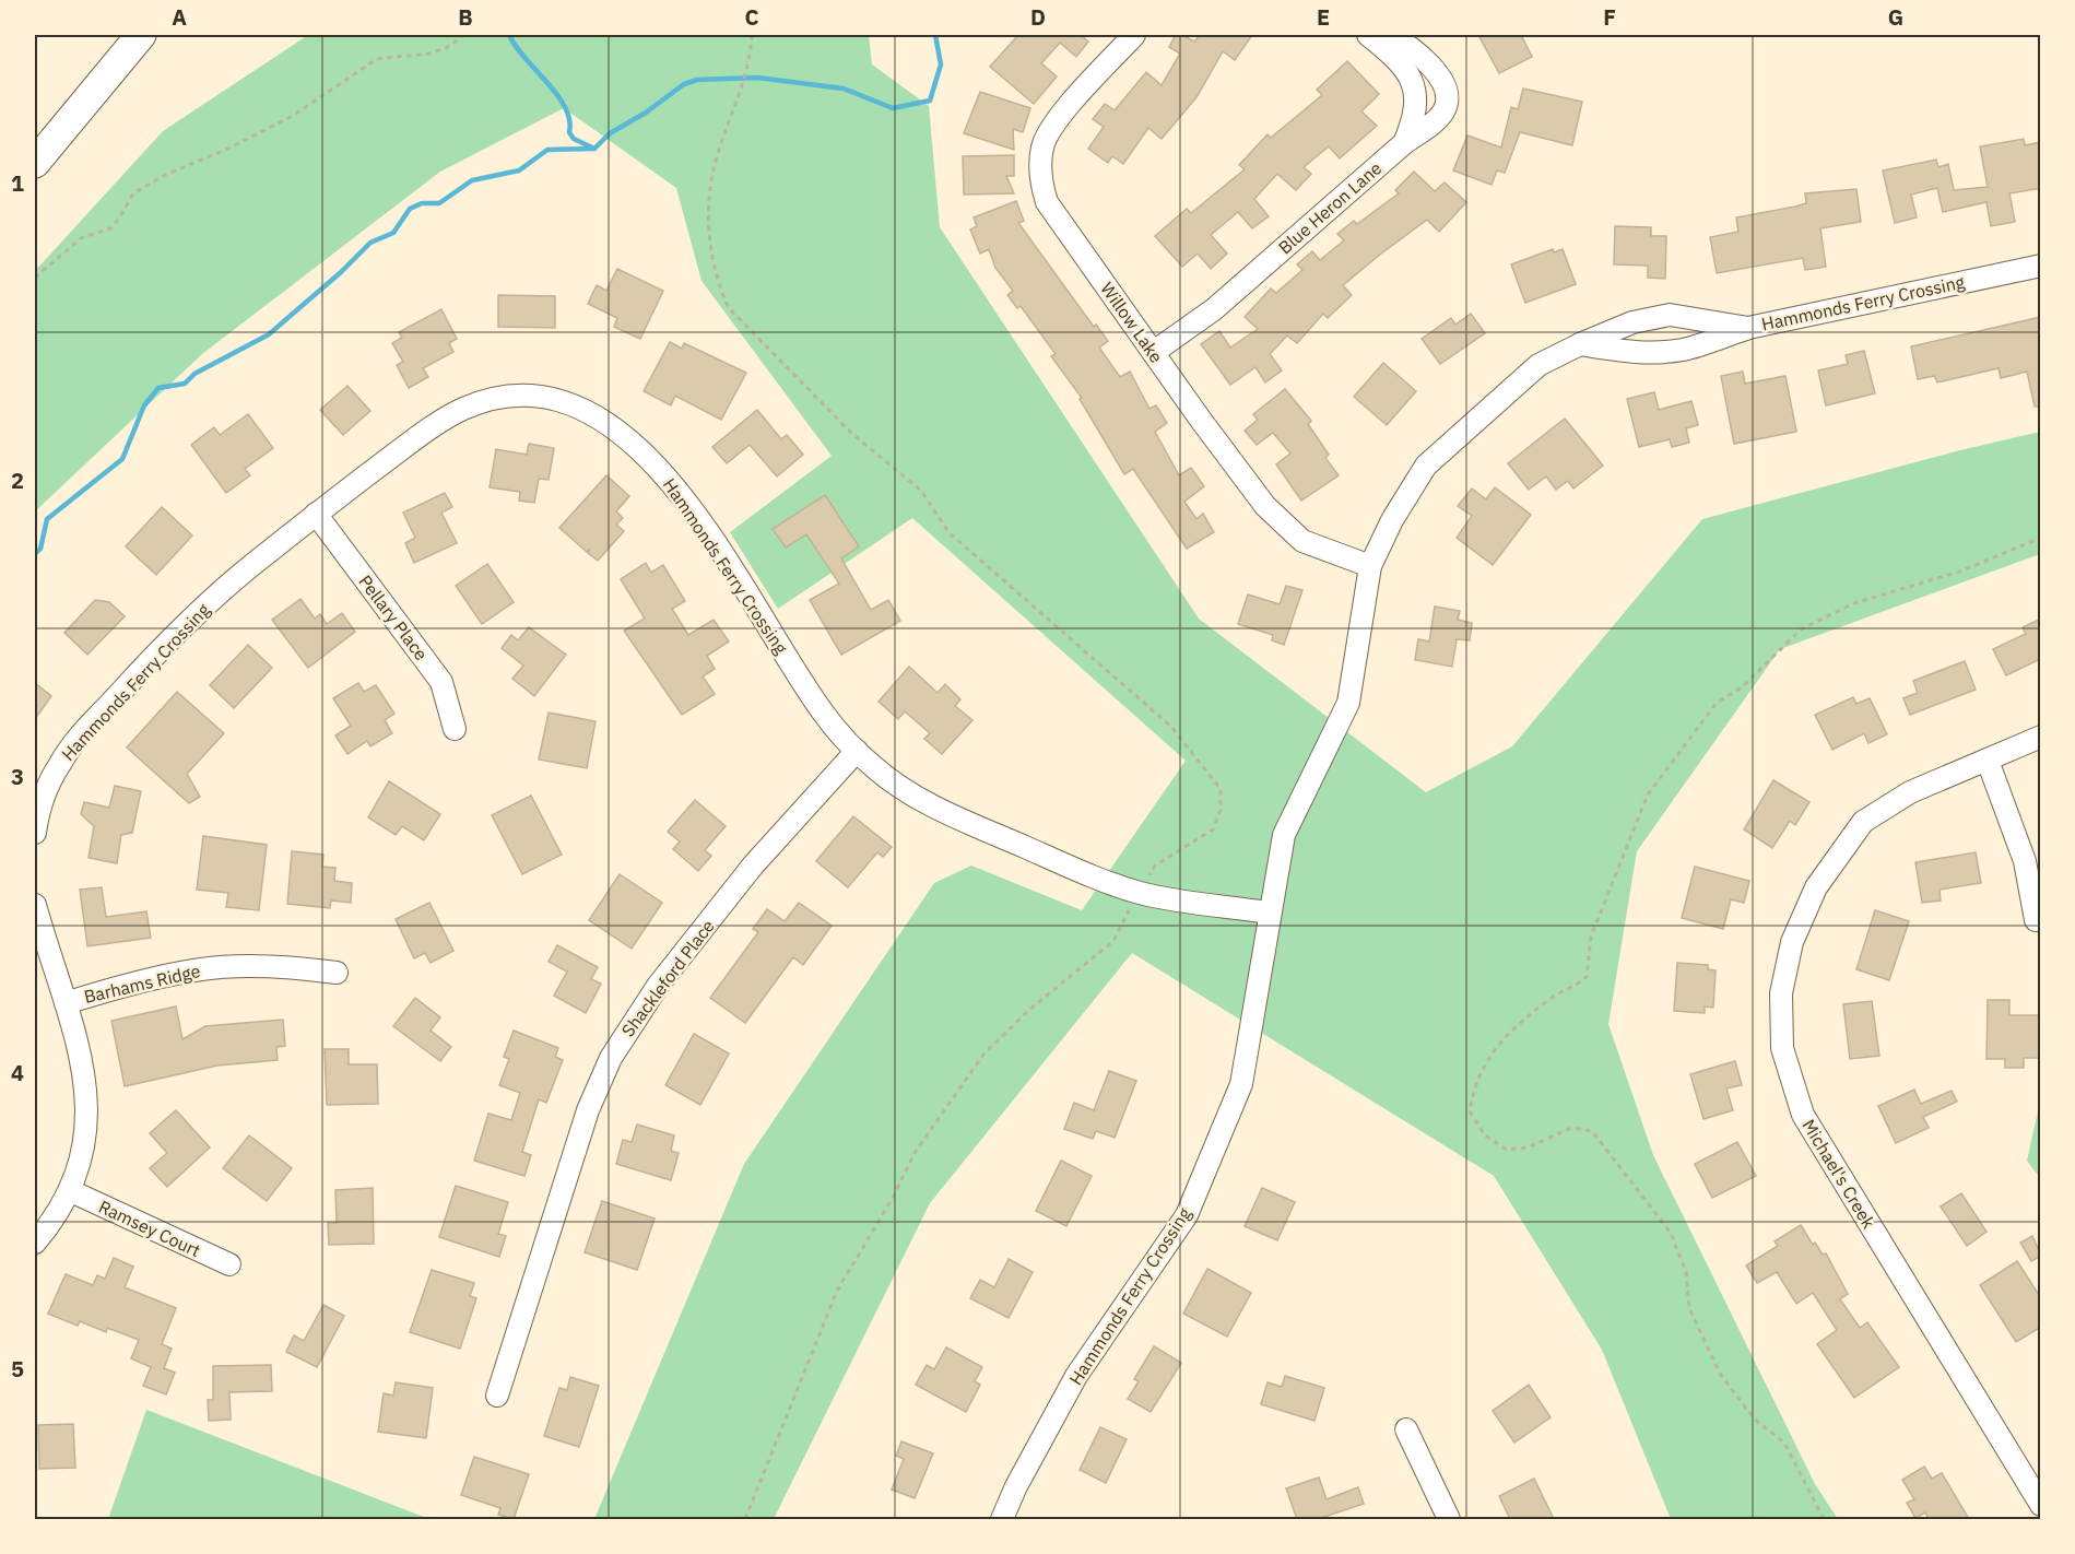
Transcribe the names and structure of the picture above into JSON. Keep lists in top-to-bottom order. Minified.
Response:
{"streets":{"street":["Blue Heron Lane","Hammonds Ferry Crossing","Willow Lake","Pellary Place","Shackleford Place","Barhams Ridge","Michael's Creek","Ramsey Court"]},"crossings":[["Blue Heron Lane","Willow Lake"],["Hammonds Ferry Crossing","Willow Lake"],["Hammonds Ferry Crossing","Pellary Place"],["Hammonds Ferry Crossing","Shackleford Place"]],"grid":{"columns":["A","B","C","D","E","F","G"],"rows":["1","2","3","4","5"]}}
